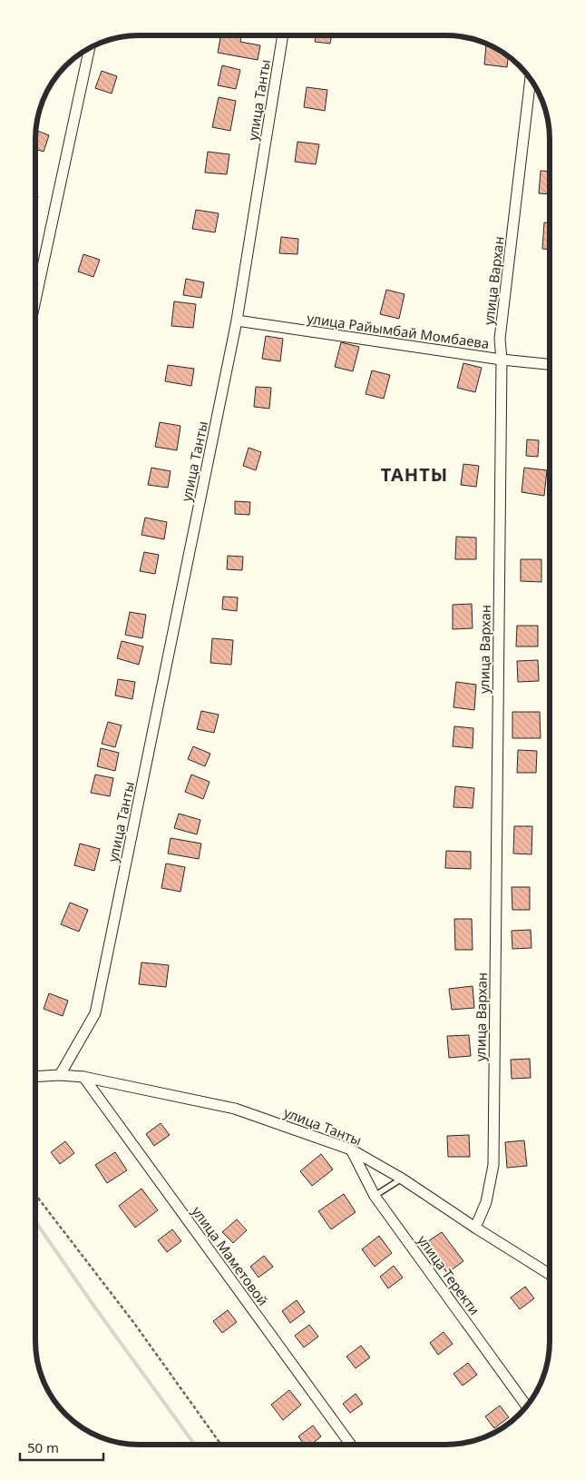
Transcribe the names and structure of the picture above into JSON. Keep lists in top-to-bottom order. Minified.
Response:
{"streets":{"street":["улица Танты","улица Вархан","улица Райымбай Момбаева","улица Маметовой","улица Теректи"]},"crossings":[["улица Танты","улица Вархан"],["улица Танты","улица Райымбай Момбаева"],["улица Танты","улица Маметовой"],["улица Танты","улица Теректи"],["улица Вархан","улица Райымбай Момбаева"]],"districts":["ТАНТЫ"],"scale_bar":"50 m"}
